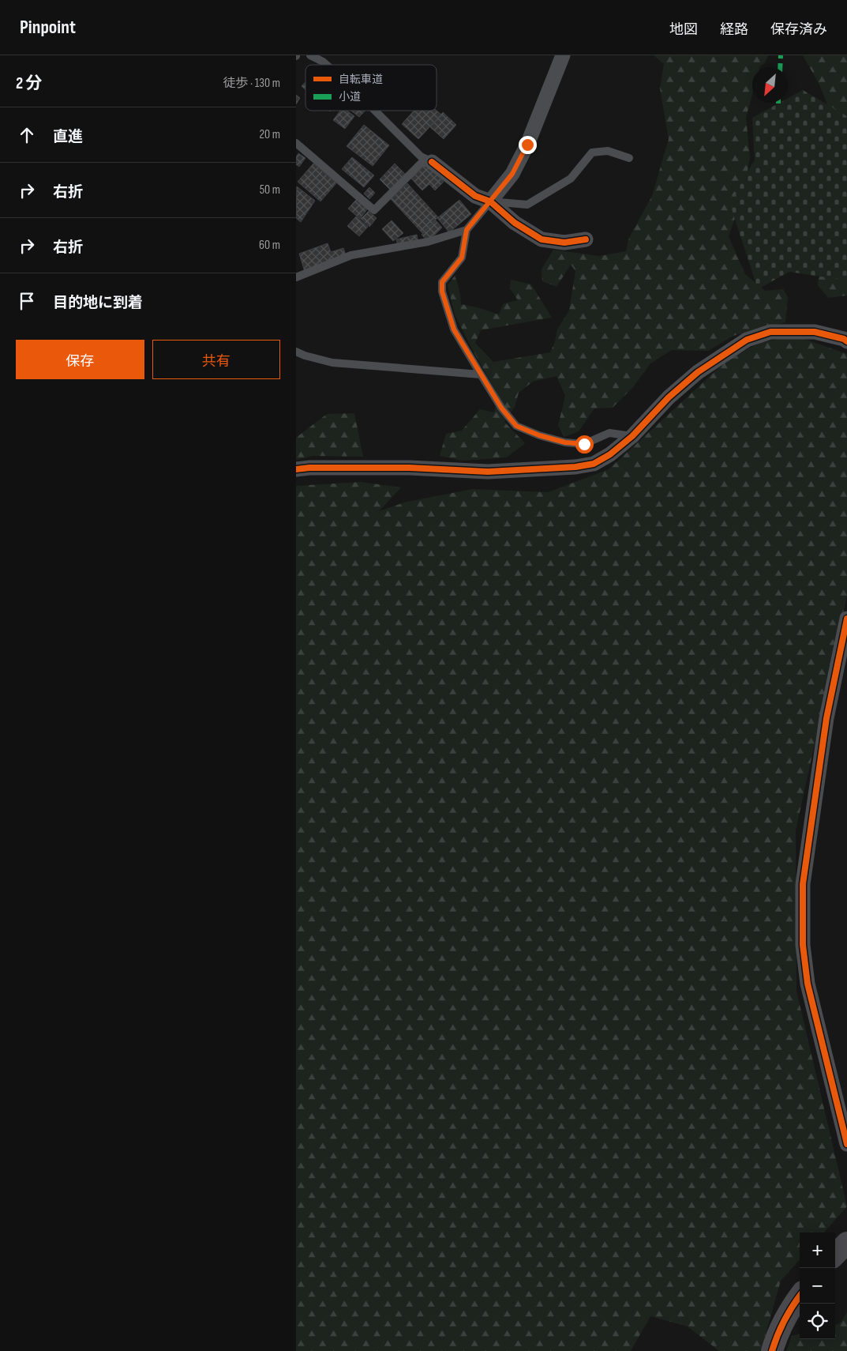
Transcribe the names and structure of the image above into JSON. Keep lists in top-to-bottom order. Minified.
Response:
{"legend":["自転車道","小道"],"north":"bottom left","page":{"header":"Pinpoint","nav":["地図","経路","保存済み"],"heading":["2 分","徒歩 · 130 m"],"list":[["直進","20 m"],["右折","50 m"],["右折","60 m"],"目的地に到着"],"buttons":["保存","共有"],"map_buttons":["+","−"]}}
